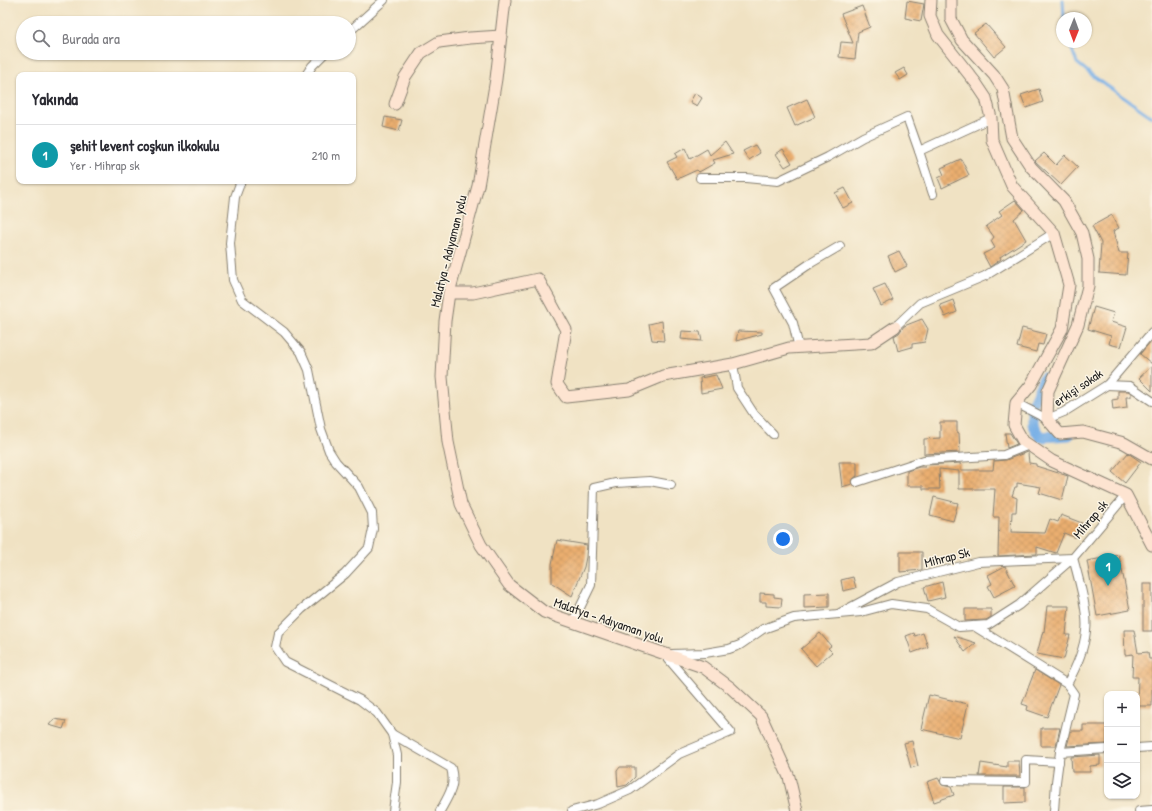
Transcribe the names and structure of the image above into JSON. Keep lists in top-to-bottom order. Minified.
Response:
{"streets":{"main road":["Malatya - Adıyaman yolu"],"street":["erkişi sokak","Mihrap sk","Mihrap Sk"]},"crossings":[["Mihrap sk","Mihrap Sk"]],"north":"bottom","page":{"search":"Burada ara","heading":"Yakında","list":[{"mark":"1","name":"şehit levent coşkun ilkokulu","note":"Yer · Mihrap sk","value":"210 m"}],"pins":"1","map_buttons":["+","−"]}}
